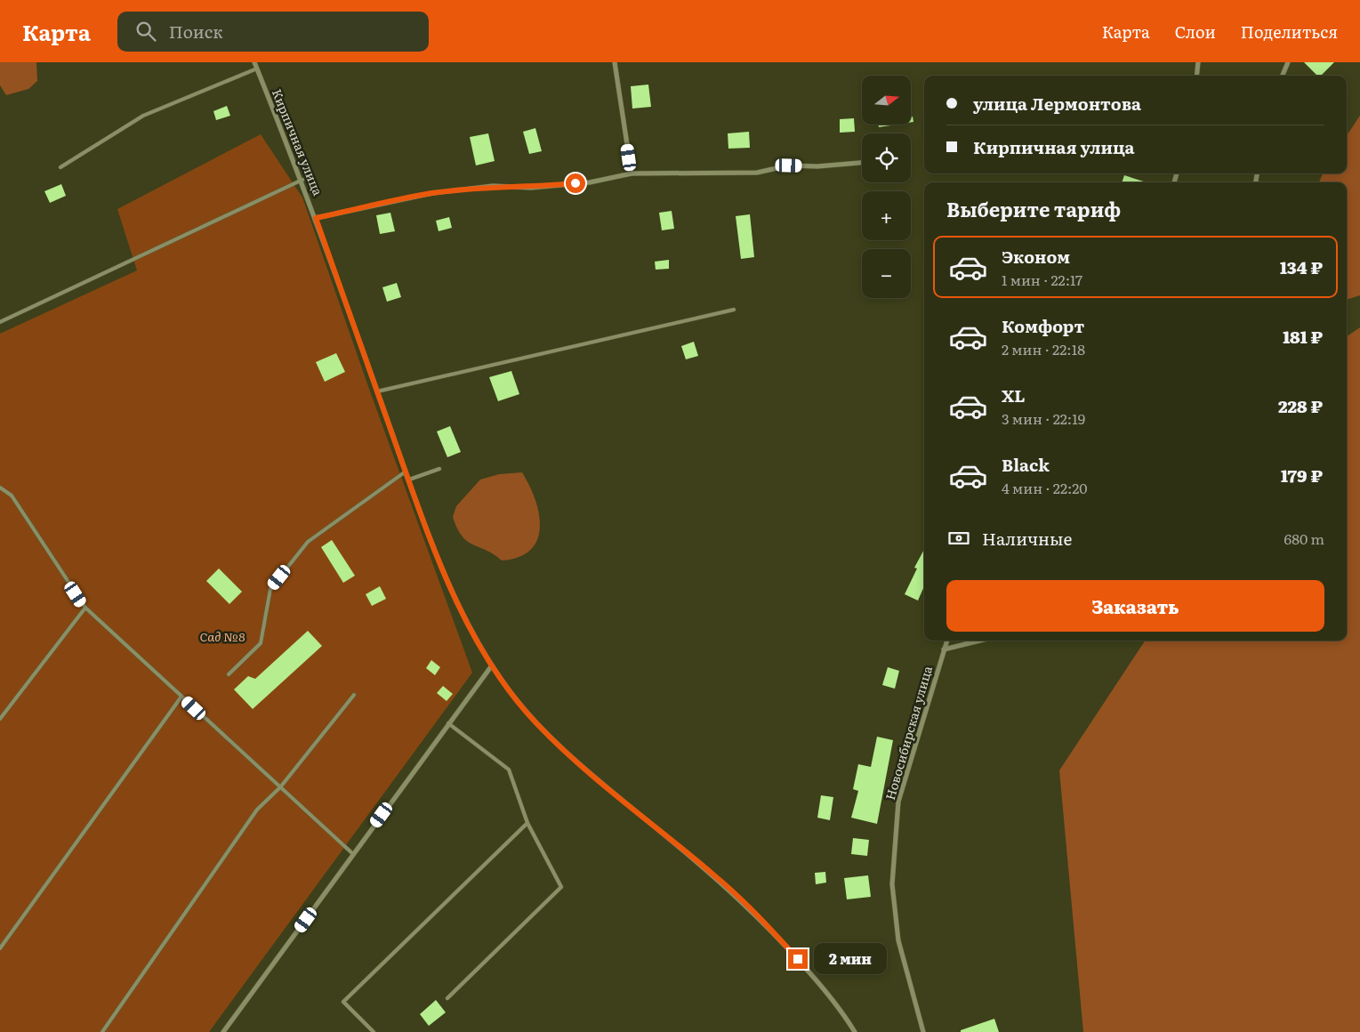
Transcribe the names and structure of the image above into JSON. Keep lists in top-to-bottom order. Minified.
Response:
{"streets":{"street":["Кирпичная улица","Новосибирская улица"]},"parks":["Сад №8"],"north":"right","page":{"header":"Карта","search":"Поиск","nav":["Карта","Слои","Поделиться"],"map_buttons":["+","−"],"banner":["улица Лермонтова","Кирпичная улица"],"heading":"Выберите тариф","list":[{"name":"Эконом","note":"1 мин · 22:17","value":"134 ₽"},{"name":"Комфорт","note":"2 мин · 22:18","value":"181 ₽"},{"name":"XL","note":"3 мин · 22:19","value":"228 ₽"},{"name":"Black","note":"4 мин · 22:20","value":"179 ₽"}],"pay":["Наличные","680 m"],"buttons":"Заказать","bubble":"2 мин"}}
